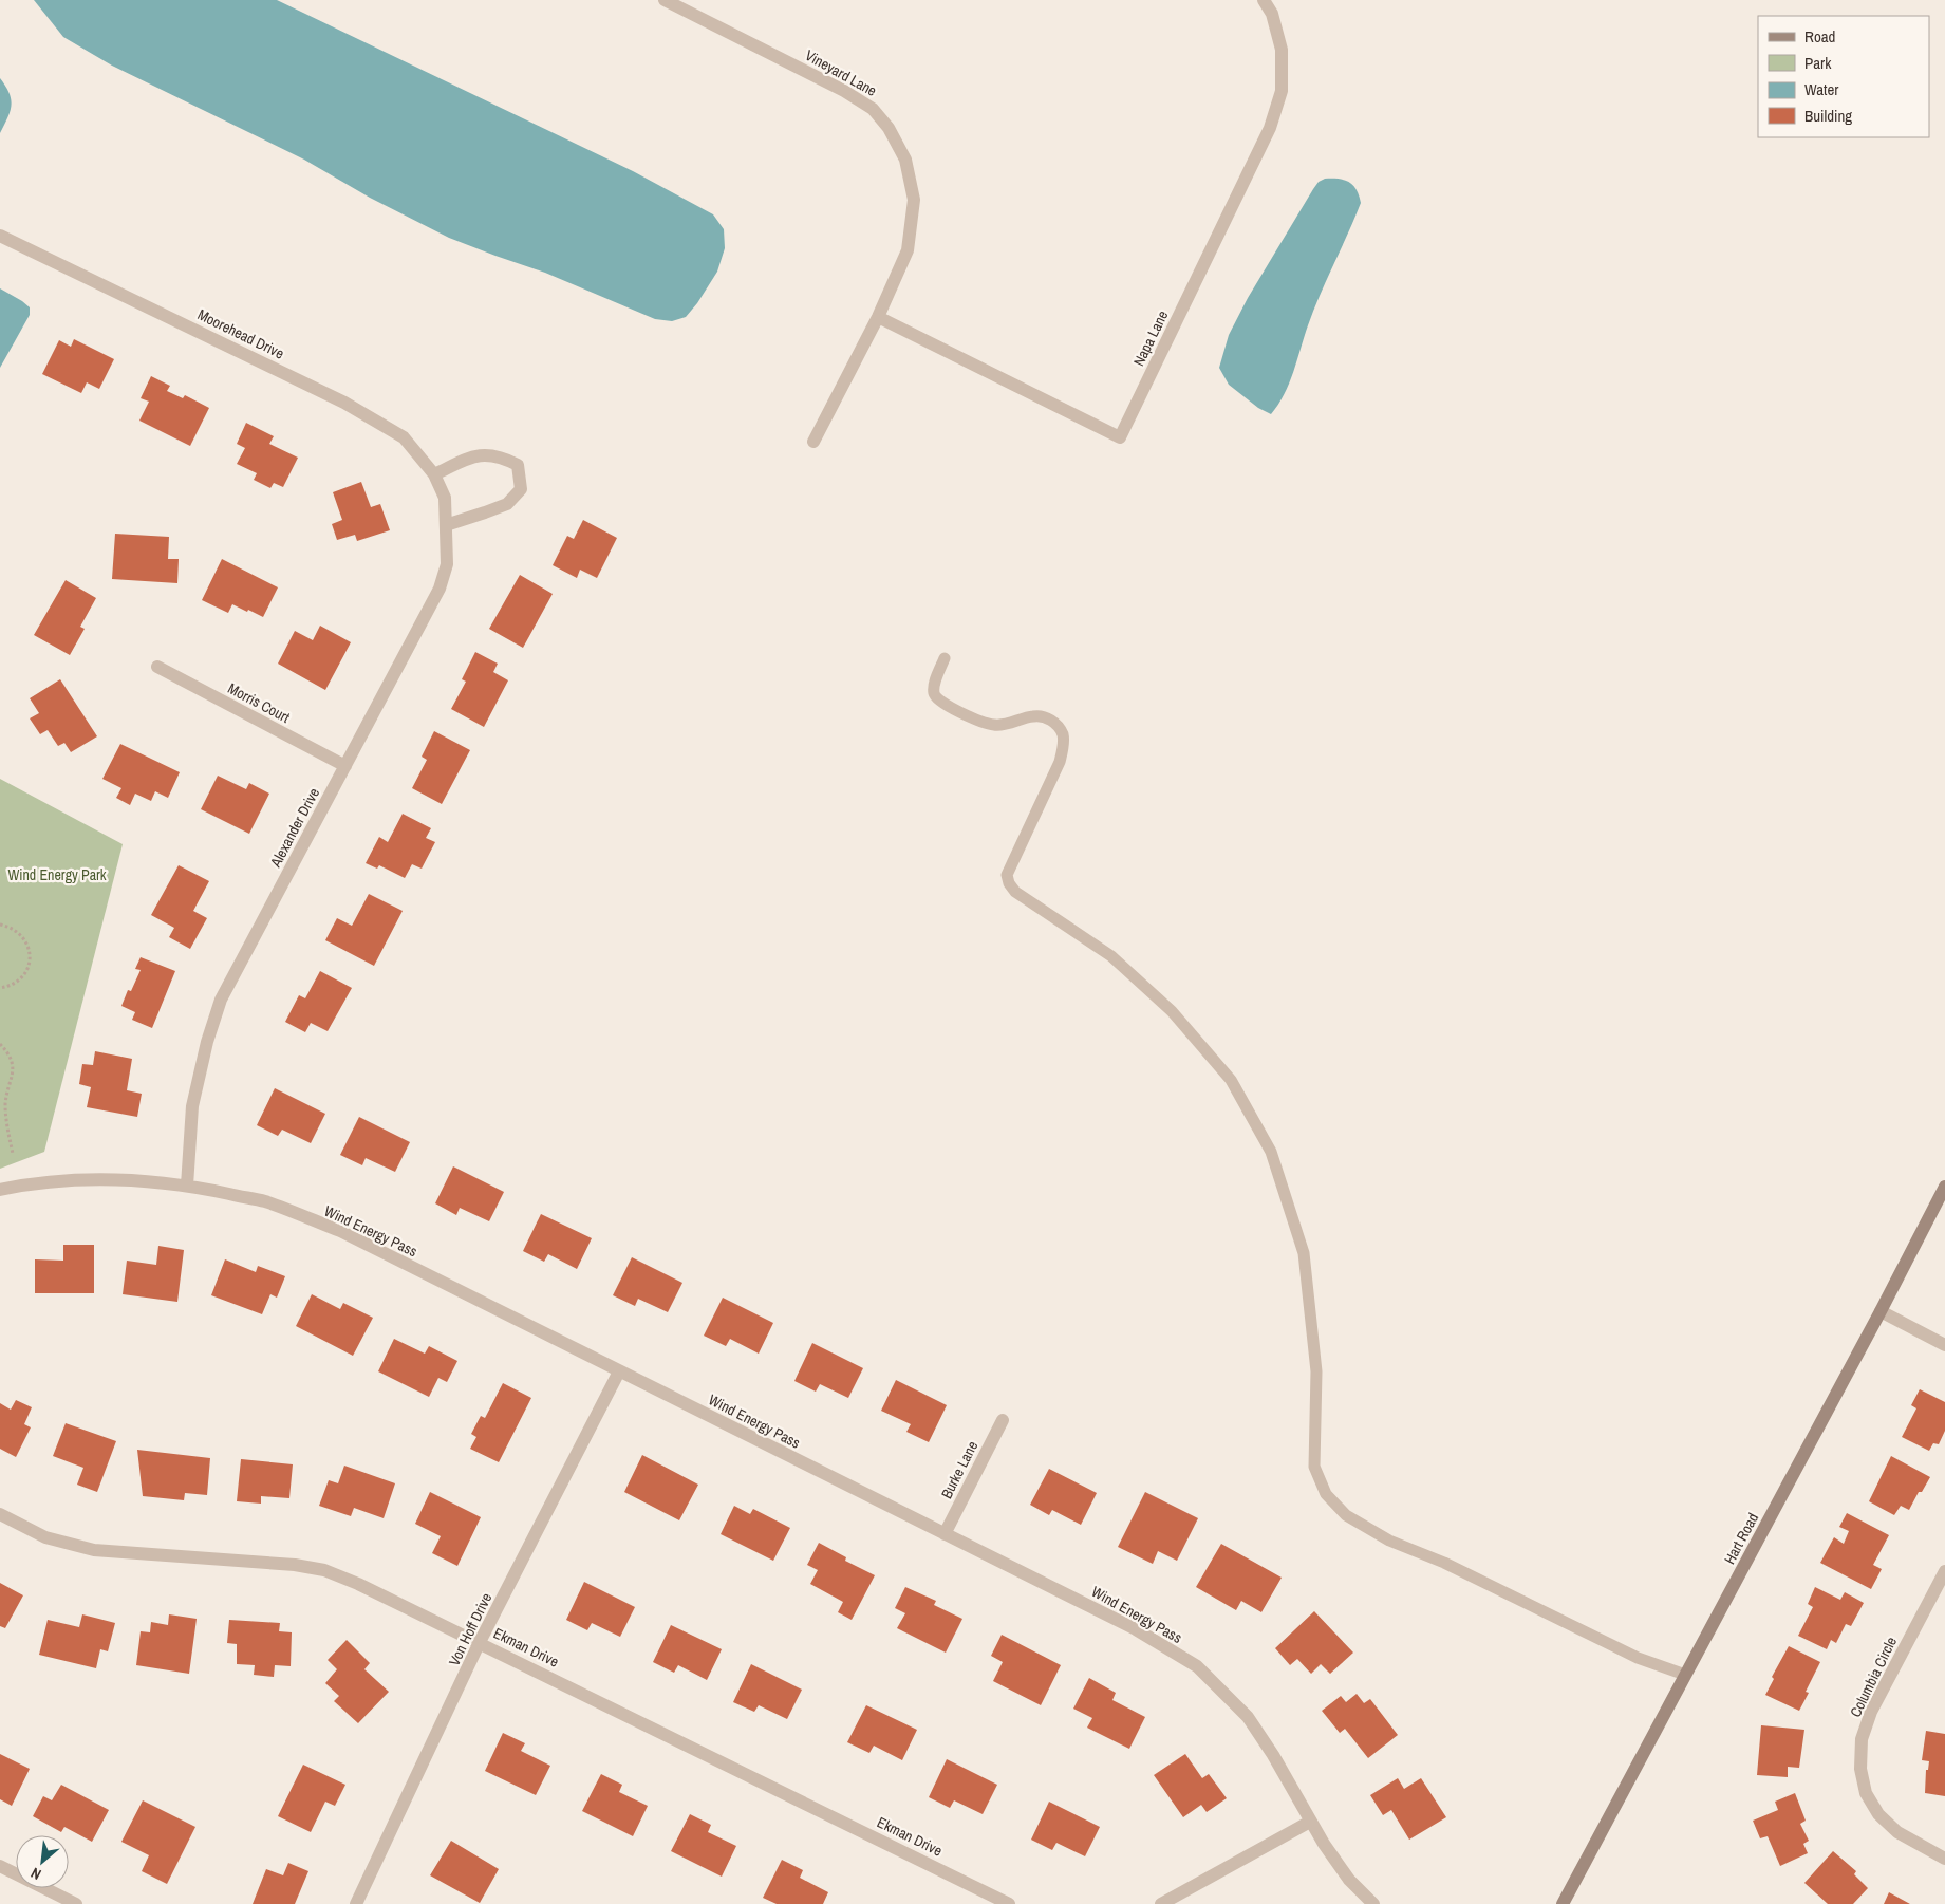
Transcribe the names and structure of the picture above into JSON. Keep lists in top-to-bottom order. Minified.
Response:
{"streets":{"street":["Vineyard Lane","Moorehead Drive","Napa Lane","Morris Court","Alexander Drive","Wind Energy Pass","Burke Lane","Hart Road","Von Hoff Drive","Ekman Drive","Columbia Circle"]},"crossings":[["Vineyard Lane","Napa Lane"],["Moorehead Drive","Alexander Drive"],["Morris Court","Alexander Drive"],["Alexander Drive","Wind Energy Pass"],["Wind Energy Pass","Burke Lane"],["Wind Energy Pass","Von Hoff Drive"],["Von Hoff Drive","Ekman Drive"]],"parks":["Wind Energy Park"],"legend":["Road","Park","Water","Building"],"north":"bottom left"}
